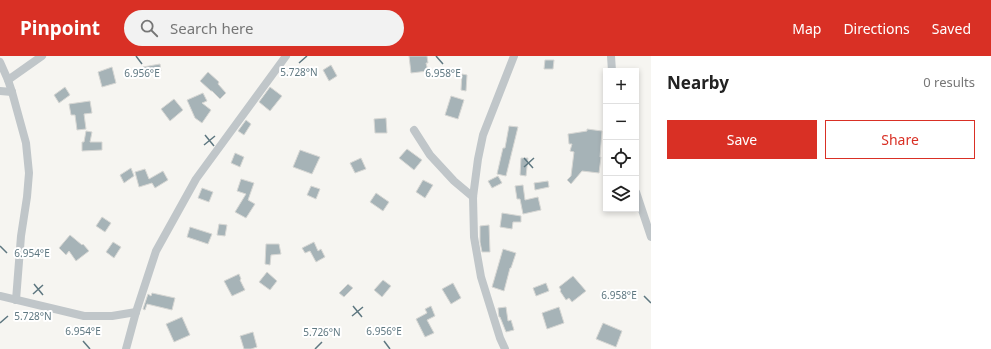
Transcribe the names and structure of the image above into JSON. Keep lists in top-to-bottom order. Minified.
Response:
{"page":{"header":"Pinpoint","search":"Search here","nav":["Map","Directions","Saved"],"heading":["Nearby","0 results"],"map_buttons":["+","−"],"buttons":["Save","Share"]},"coordinates":["5.728°N","6.956°E","6.958°E","6.954°E","5.726°N"]}
